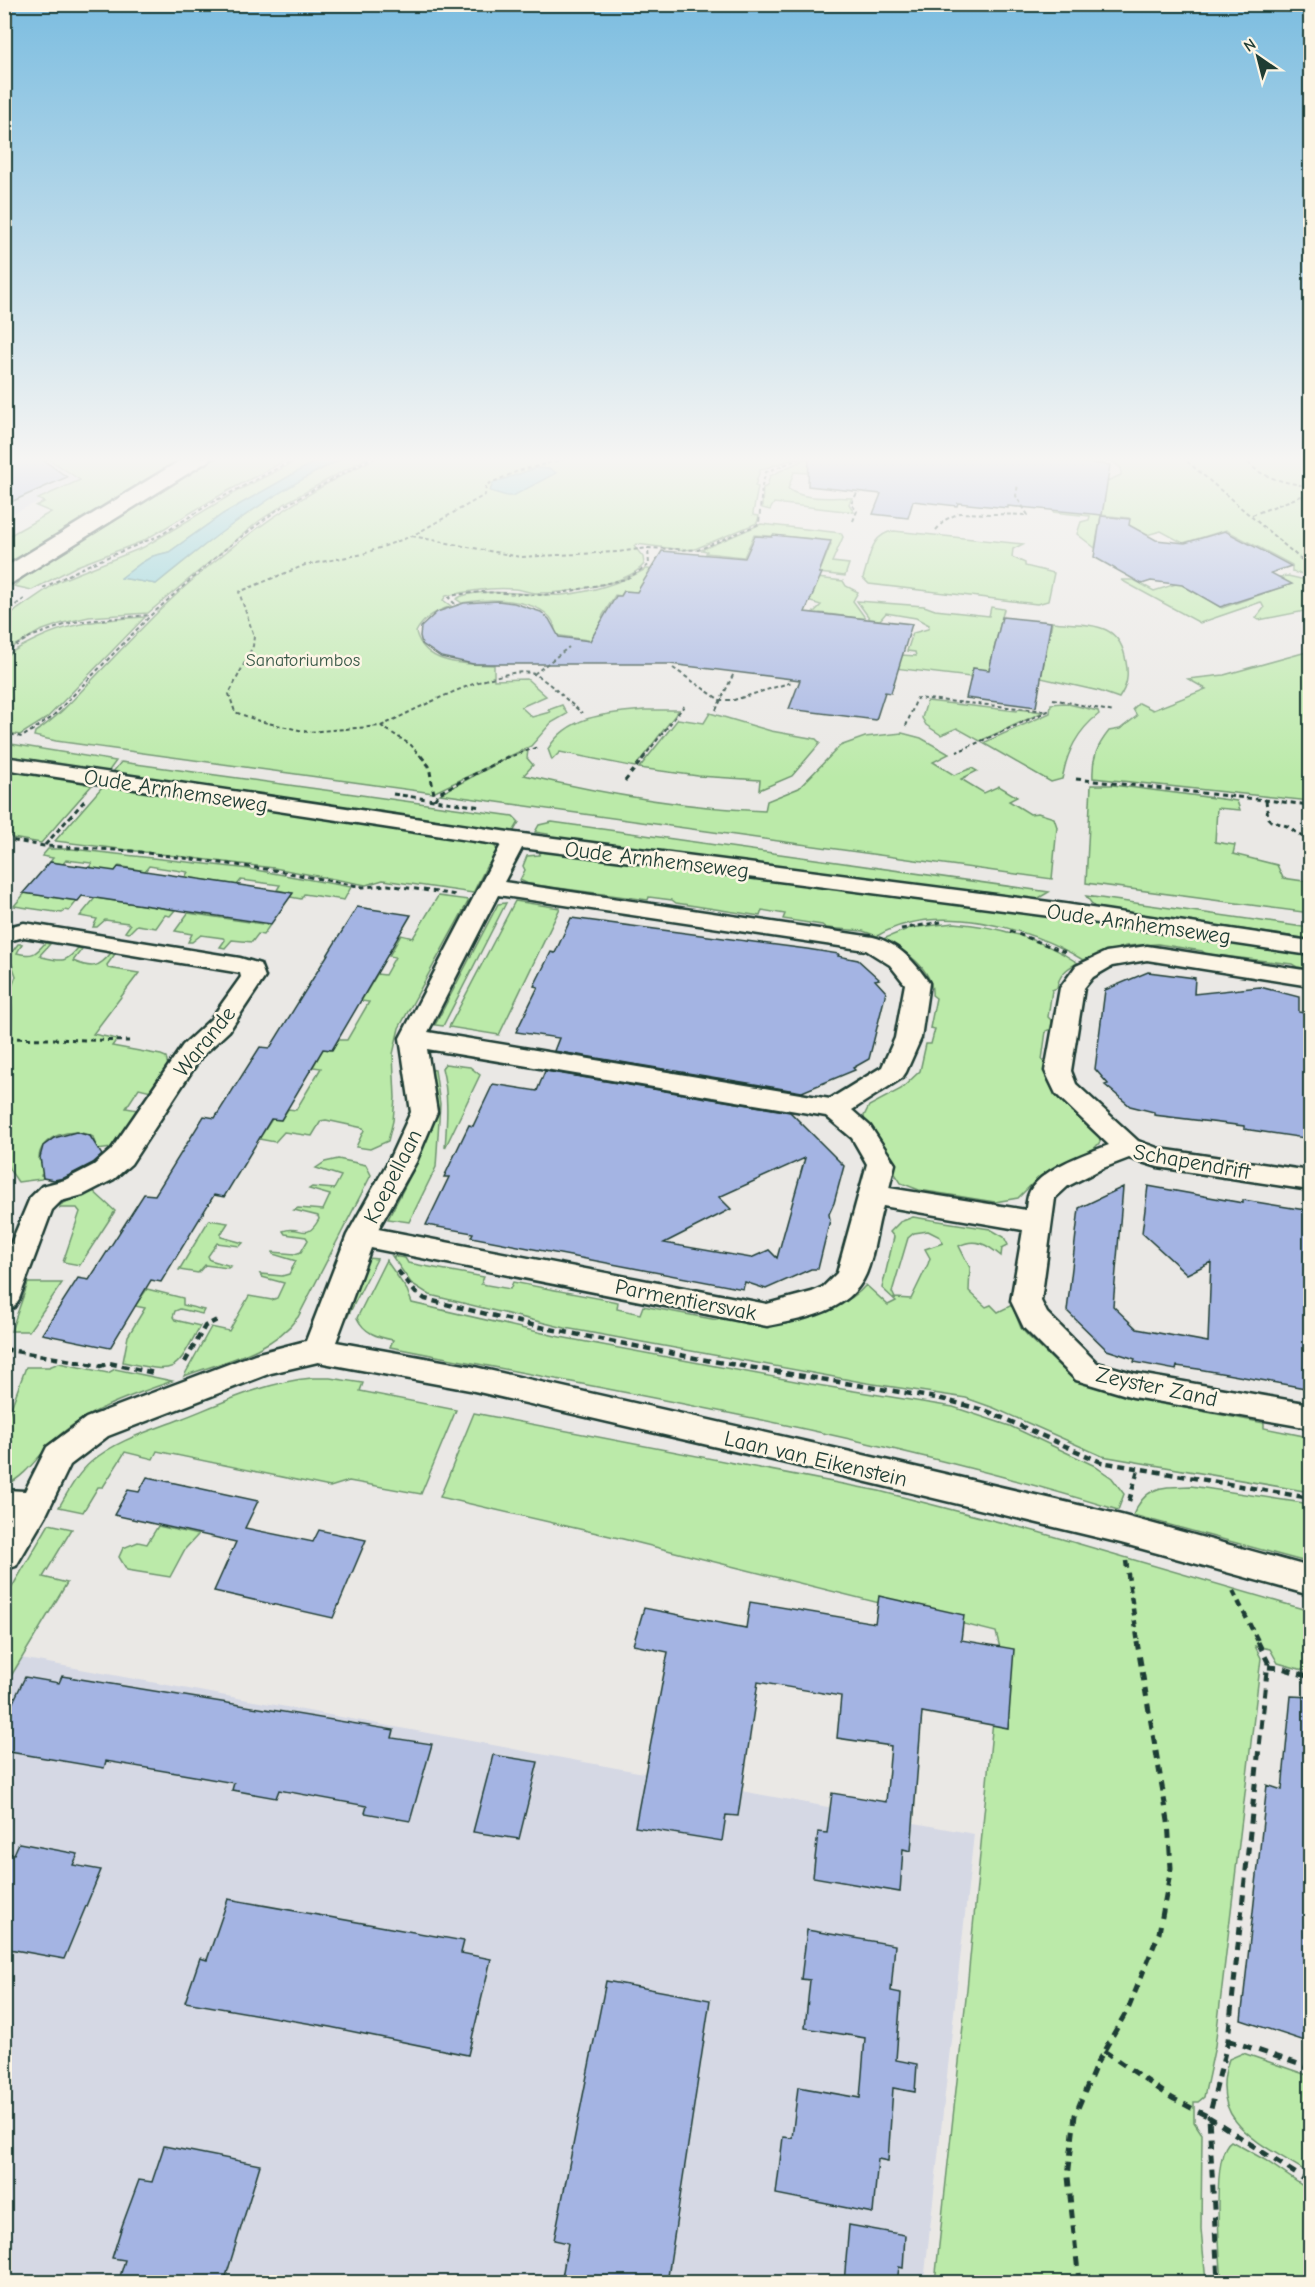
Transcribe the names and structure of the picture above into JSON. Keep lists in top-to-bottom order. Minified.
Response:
{"streets":{"street":["Oude Arnhemseweg","Warande","Schapendrift","Koepellaan","Parmentiersvak","Zeyster Zand","Laan van Eikenstein"]},"crossings":[["Schapendrift","Zeyster Zand"],["Koepellaan","Parmentiersvak"],["Koepellaan","Laan van Eikenstein"]],"parks":["Sanatoriumbos"],"north":"top left"}
